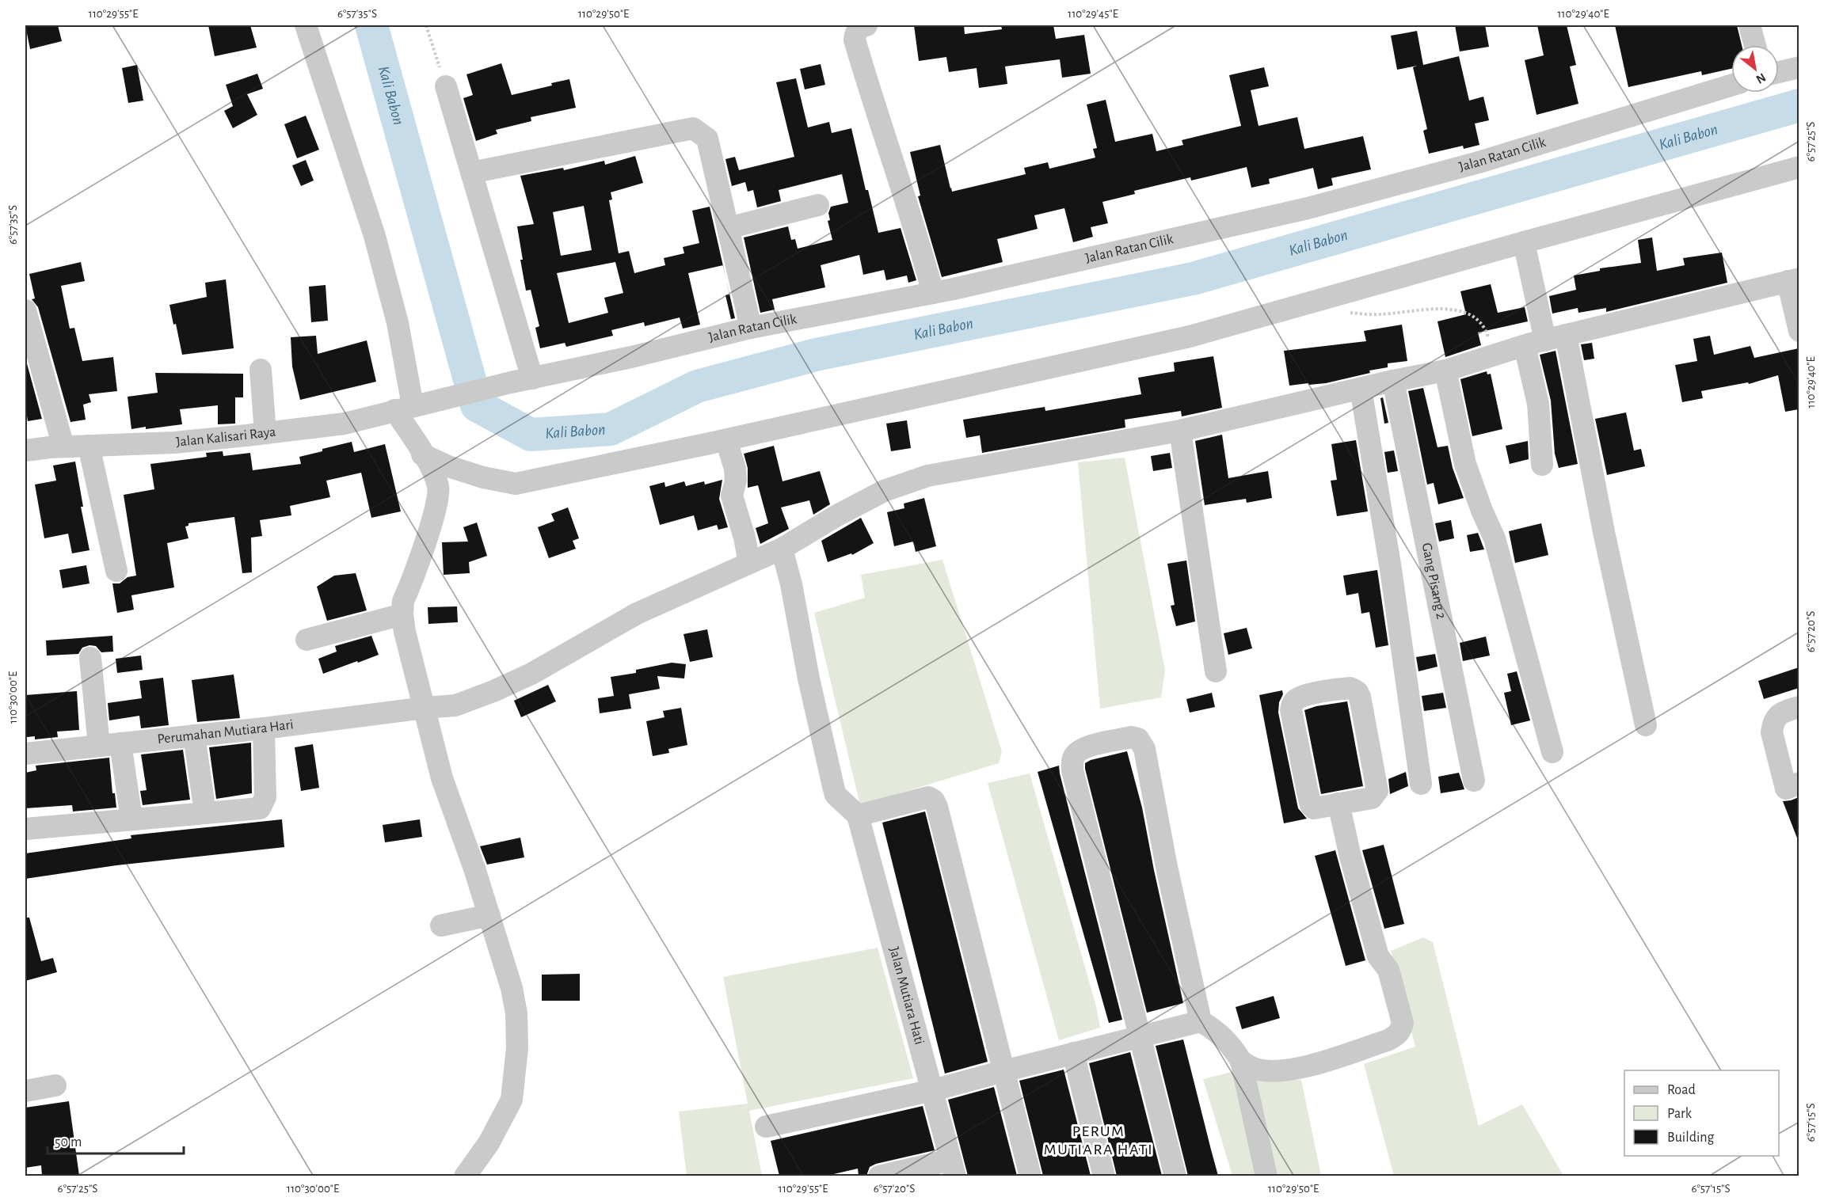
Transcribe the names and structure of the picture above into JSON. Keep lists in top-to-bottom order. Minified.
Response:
{"streets":{"street":["Jalan Ratan Cilik","Jalan Kalisari Raya","Gang Pisang 2","Perumahan Mutiara Hari","Jalan Mutiara Hati"]},"crossings":[["Jalan Ratan Cilik","Jalan Kalisari Raya"],["Gang Pisang 2","Perumahan Mutiara Hari"]],"districts":["PERUM MUTIARA HATI"],"water":["Kali Babon"],"legend":["Road","Park","Building"],"scale_bar":"50 m","north":"bottom right","coordinates":["110°29'55\"E","6°57'35\"S","110°29'50\"E","110°29'45\"E","110°29'40\"E","6°57'25\"S","6°57'20\"S","110°30'00\"E","6°57'15\"S"]}
